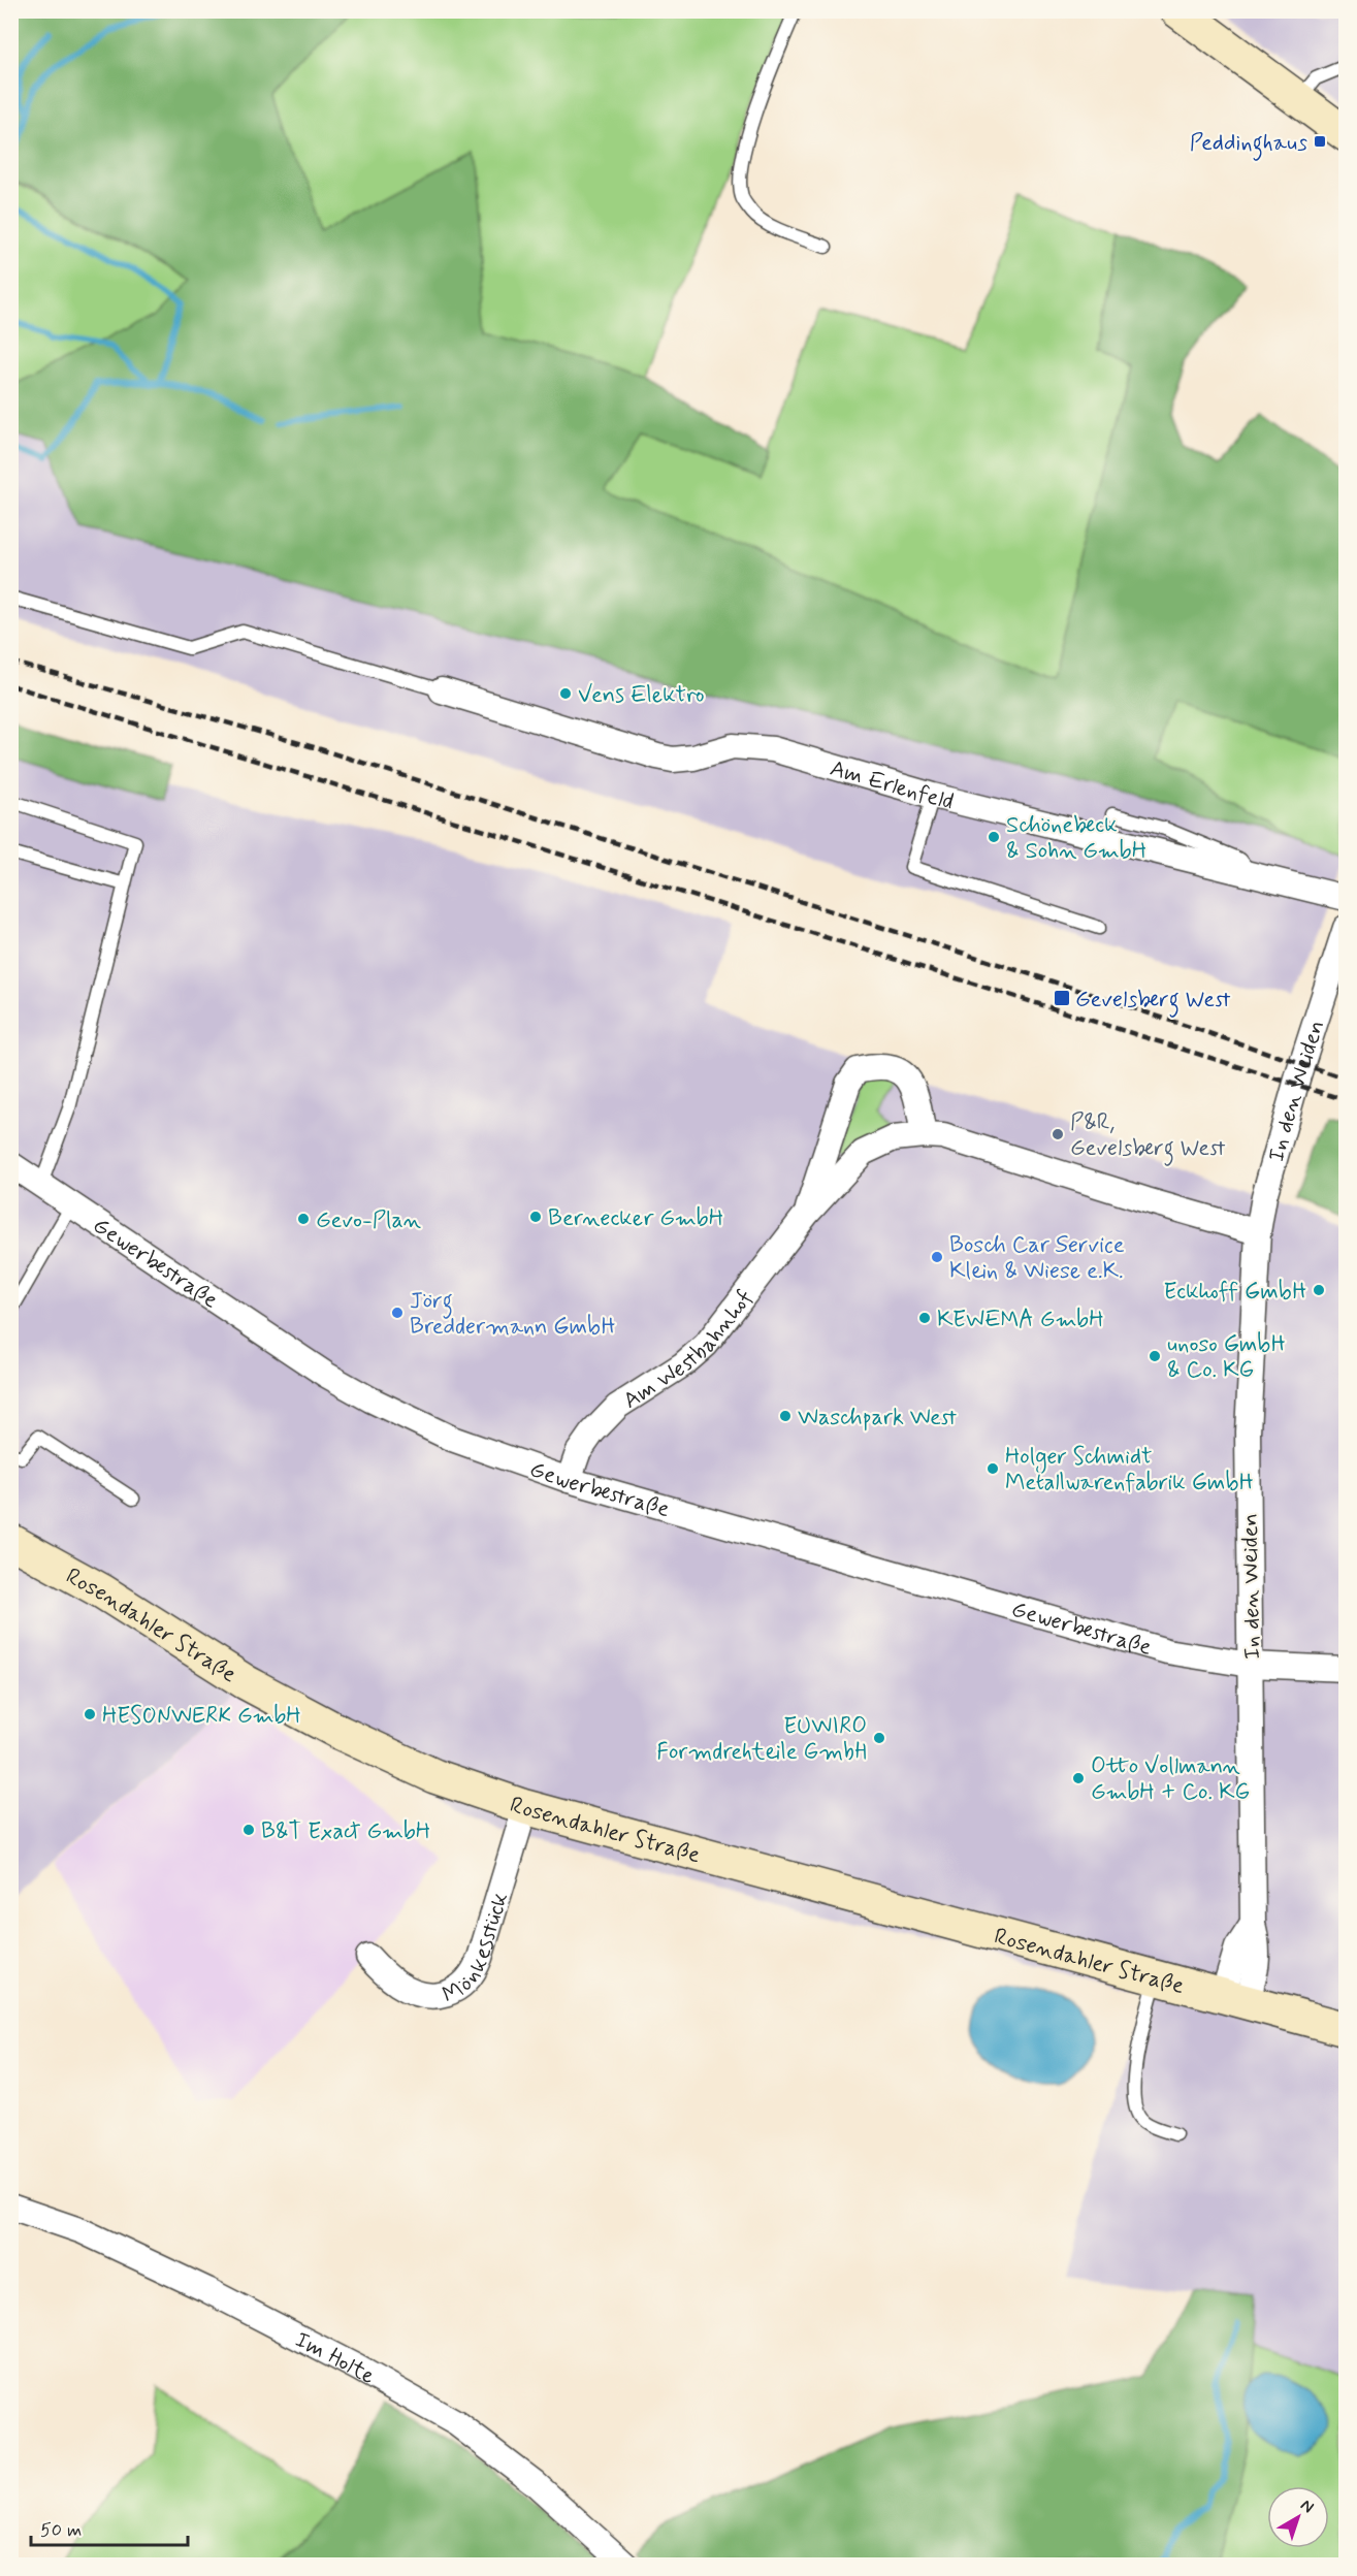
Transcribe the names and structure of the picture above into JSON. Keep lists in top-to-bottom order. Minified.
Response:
{"streets":{"main road":["Rosendahler Straße"],"street":["Am Erlenfeld","In den Weiden","Gewerbestraße","Am Westbahnhof","Mönkesstück","Im Holte"]},"crossings":[["In den Weiden","Gewerbestraße"],["In den Weiden","Am Westbahnhof"],["In den Weiden","Rosendahler Straße"],["Gewerbestraße","Am Westbahnhof"],["Rosendahler Straße","Mönkesstück"]],"places":{"transit":["Peddinghaus","Gevelsberg West"],"other":["Vens Elektro","Schönebeck & Sohn GmbH","P&R, Gevelsberg West","Bernecker GmbH","Gevo-Plan","Bosch Car Service Klein & Wiese e.K.","Eckhoff GmbH","Jörg Breddermann GmbH","KEWEMA GmbH","unoso GmbH & Co. KG","Waschpark West","Holger Schmidt Metallwarenfabrik GmbH","HESONWERK GmbH","EUWIRO Formdrehteile GmbH","Otto Vollmann GmbH + Co. KG","B&T Exact GmbH"]},"scale_bar":"50 m","north":"top right"}
